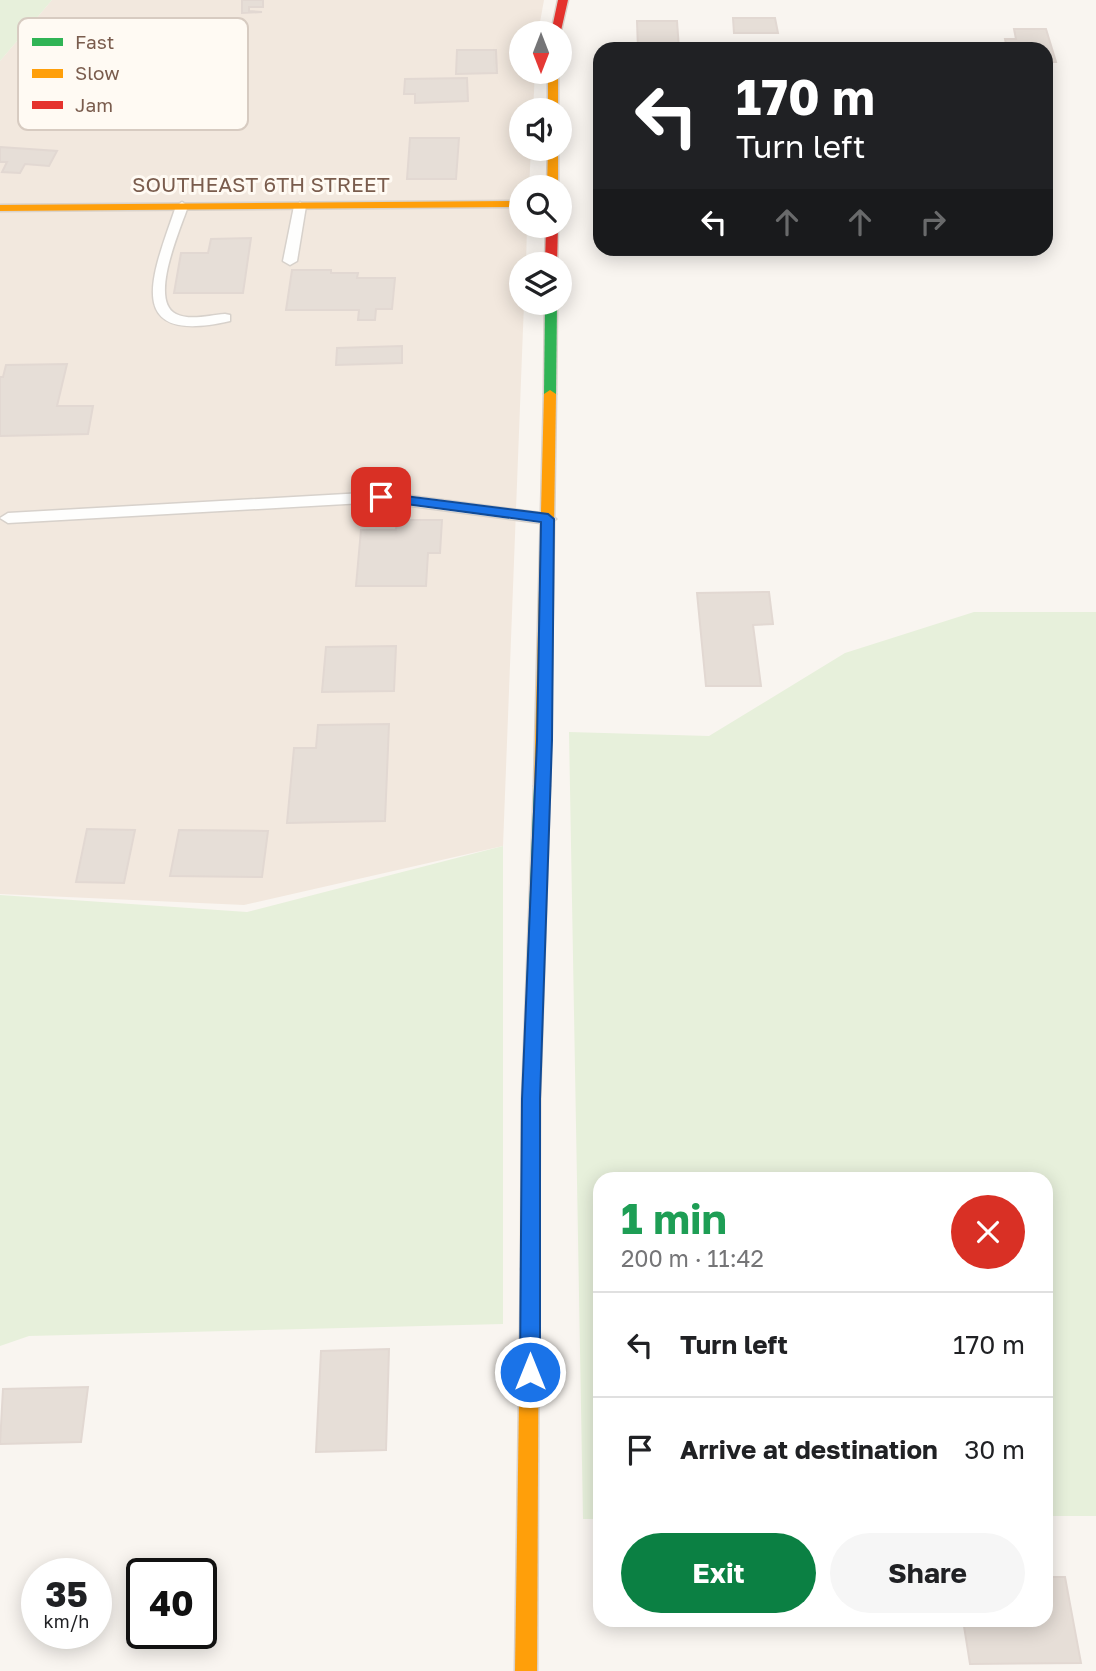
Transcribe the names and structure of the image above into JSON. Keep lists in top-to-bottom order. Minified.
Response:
{"streets":{"street":["SOUTHEAST 6TH STREET"]},"legend":["Fast","Slow","Jam"],"north":"bottom","page":{"turn":["170 m","Turn left"],"heading":["1 min","200 m · 11:42"],"list":[{"name":"Turn left","value":"170 m"},{"name":"Arrive at destination","value":"30 m"}],"buttons":["Exit","Share"],"speed":"35 km/h","limit":"40"}}
